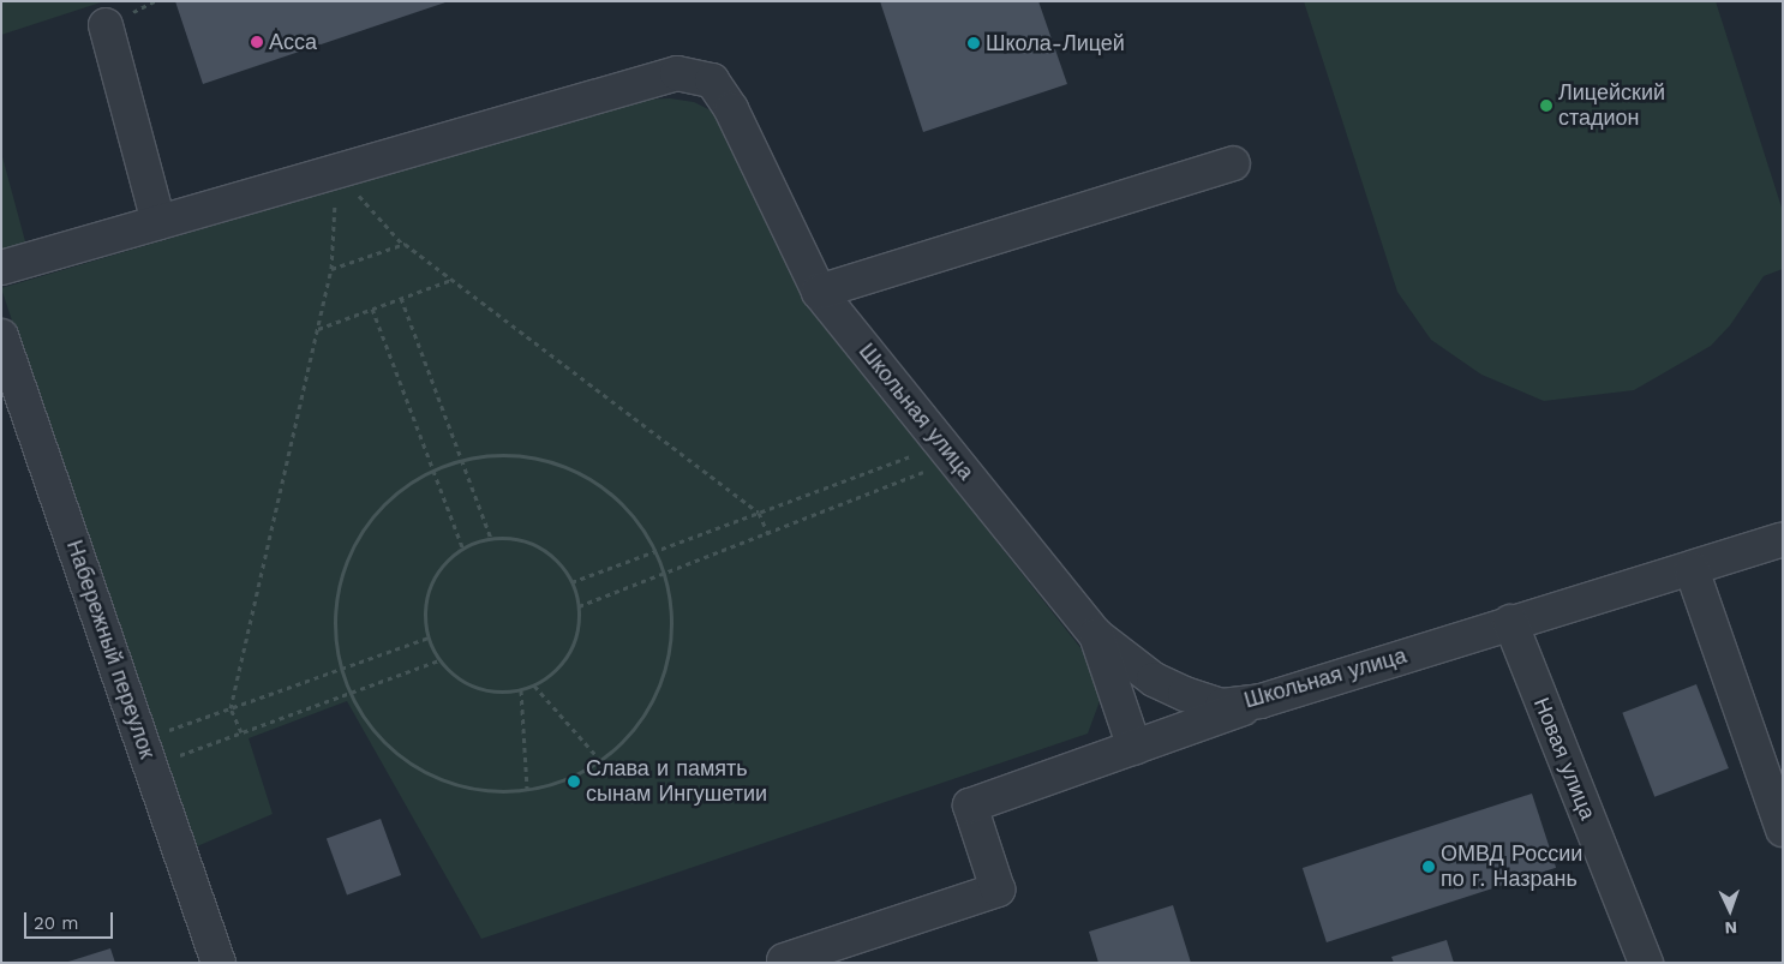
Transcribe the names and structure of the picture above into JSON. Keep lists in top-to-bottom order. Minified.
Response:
{"streets":{"street":["Школьная улица","Набережный переулок","Новая улица"]},"crossings":[["Школьная улица","Новая улица"]],"places":["Асса","Школа-Лицей","Лицейский стадион","Слава и память сынам Ингушетии","ОМВД России по г. Назрань"],"scale_bar":"20 m","north":"bottom"}
